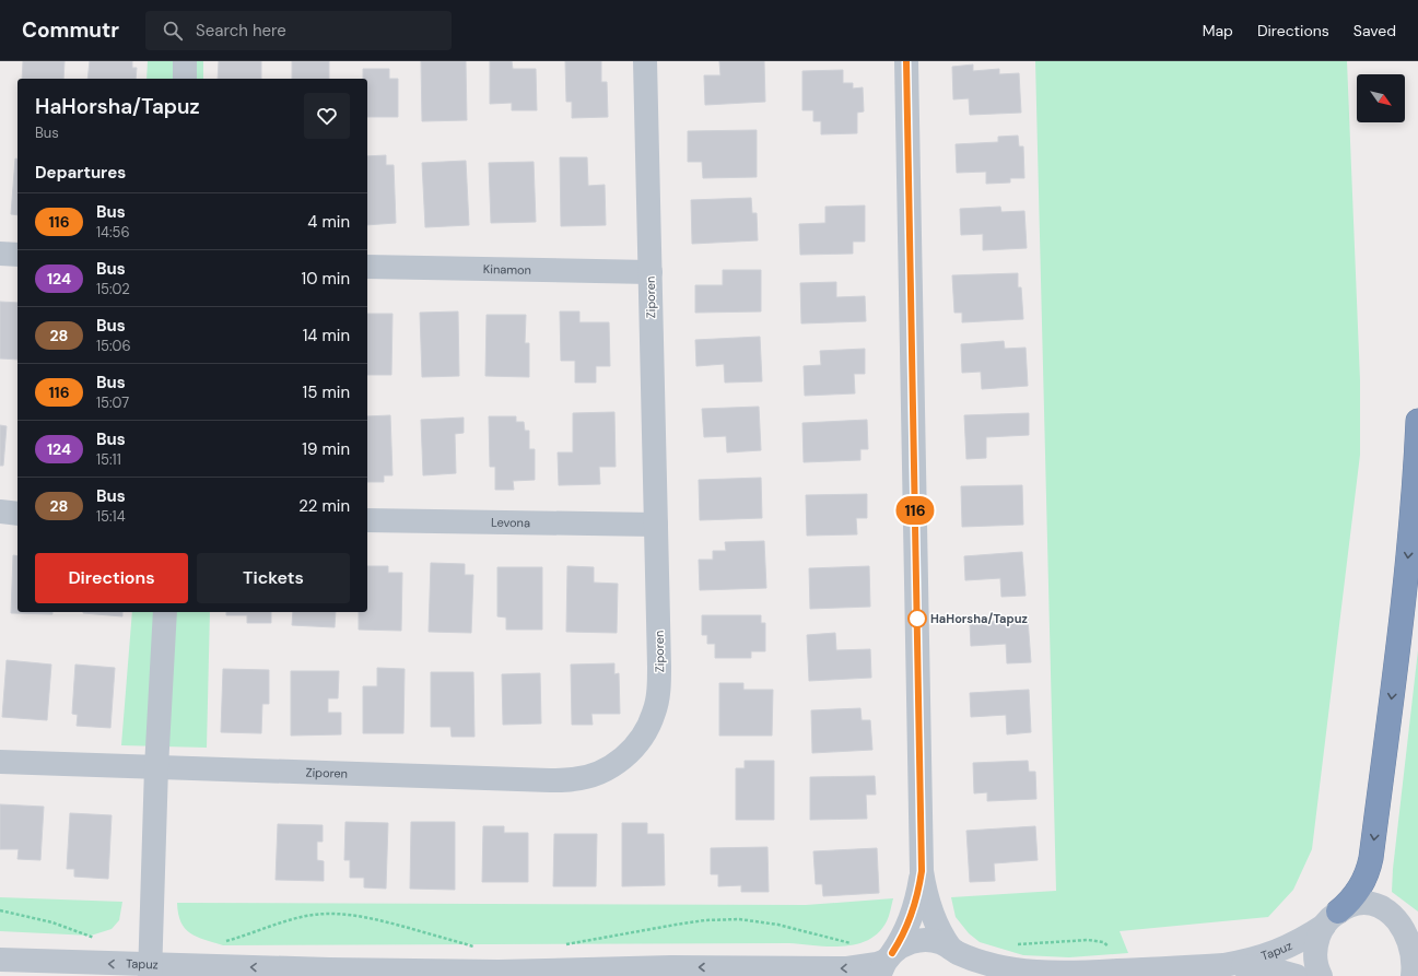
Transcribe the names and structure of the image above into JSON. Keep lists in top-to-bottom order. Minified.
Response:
{"streets":{"street":["Kinamon","Ziporen","Levona","Tapuz"]},"crossings":[["Kinamon","Ziporen"],["Ziporen","Levona"]],"one_way":["Tapuz"],"places":["HaHorsha/Tapuz"],"lines":["bus line 116"],"north":"bottom right","page":{"header":"Commutr","search":"Search here","nav":["Map","Directions","Saved"],"on_map":"116","heading":[["HaHorsha/Tapuz","Bus"],"Departures"],"list":[{"mark":"116","name":"Bus","note":"14:56","value":"4 min"},{"mark":"124","name":"Bus","note":"15:02","value":"10 min"},{"mark":"28","name":"Bus","note":"15:06","value":"14 min"},{"mark":"116","name":"Bus","note":"15:07","value":"15 min"},{"mark":"124","name":"Bus","note":"15:11","value":"19 min"},{"mark":"28","name":"Bus","note":"15:14","value":"22 min"}],"buttons":["Directions","Tickets"]}}
